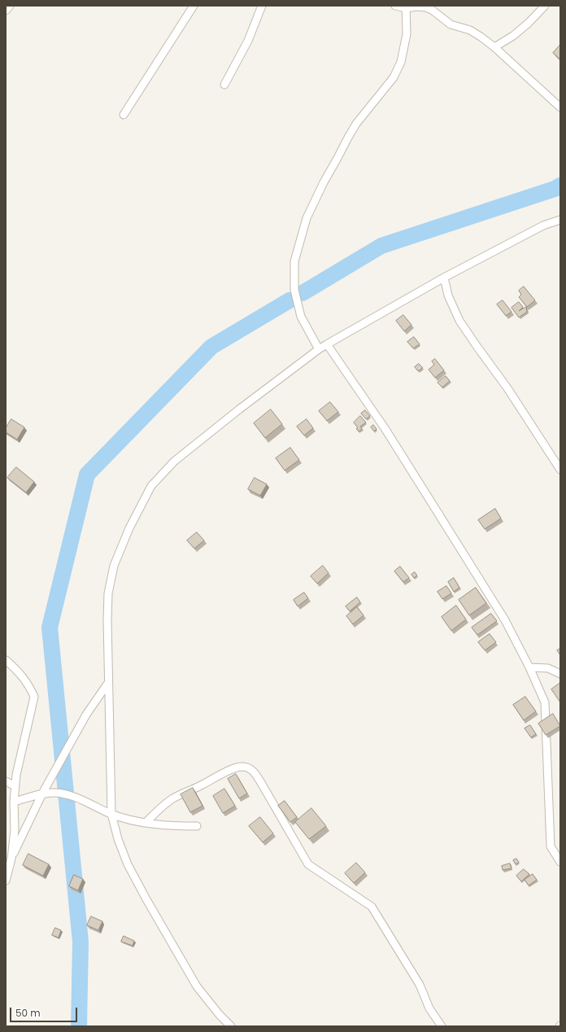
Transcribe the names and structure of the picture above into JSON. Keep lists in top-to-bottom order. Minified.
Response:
{"scale_bar":"50 m"}
